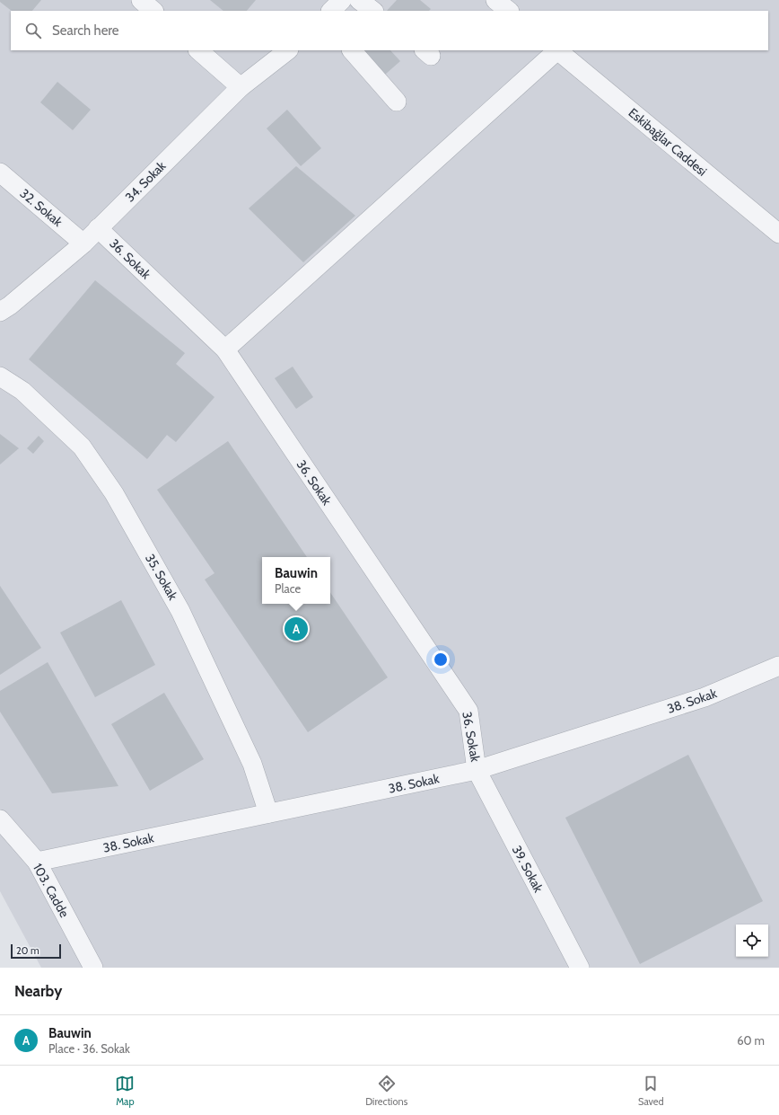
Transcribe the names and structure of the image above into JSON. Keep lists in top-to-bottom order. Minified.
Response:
{"streets":{"street":["Eskibağlar Caddesi","34. Sokak","32. Sokak","36. Sokak","35. Sokak","38. Sokak","39. Sokak","103. Cadde"]},"crossings":[["34. Sokak","32. Sokak"],["34. Sokak","36. Sokak"],["36. Sokak","38. Sokak"],["36. Sokak","39. Sokak"],["35. Sokak","38. Sokak"],["38. Sokak","39. Sokak"],["38. Sokak","103. Cadde"]],"scale_bar":"20 m","page":{"search":"Search here","popup":["Bauwin","Place"],"pins":"A","scale":"20 m","heading":"Nearby","list":[{"mark":"A","name":"Bauwin","note":"Place · 36. Sokak","value":"60 m"}],"nav":["Map","Directions","Saved"]}}
